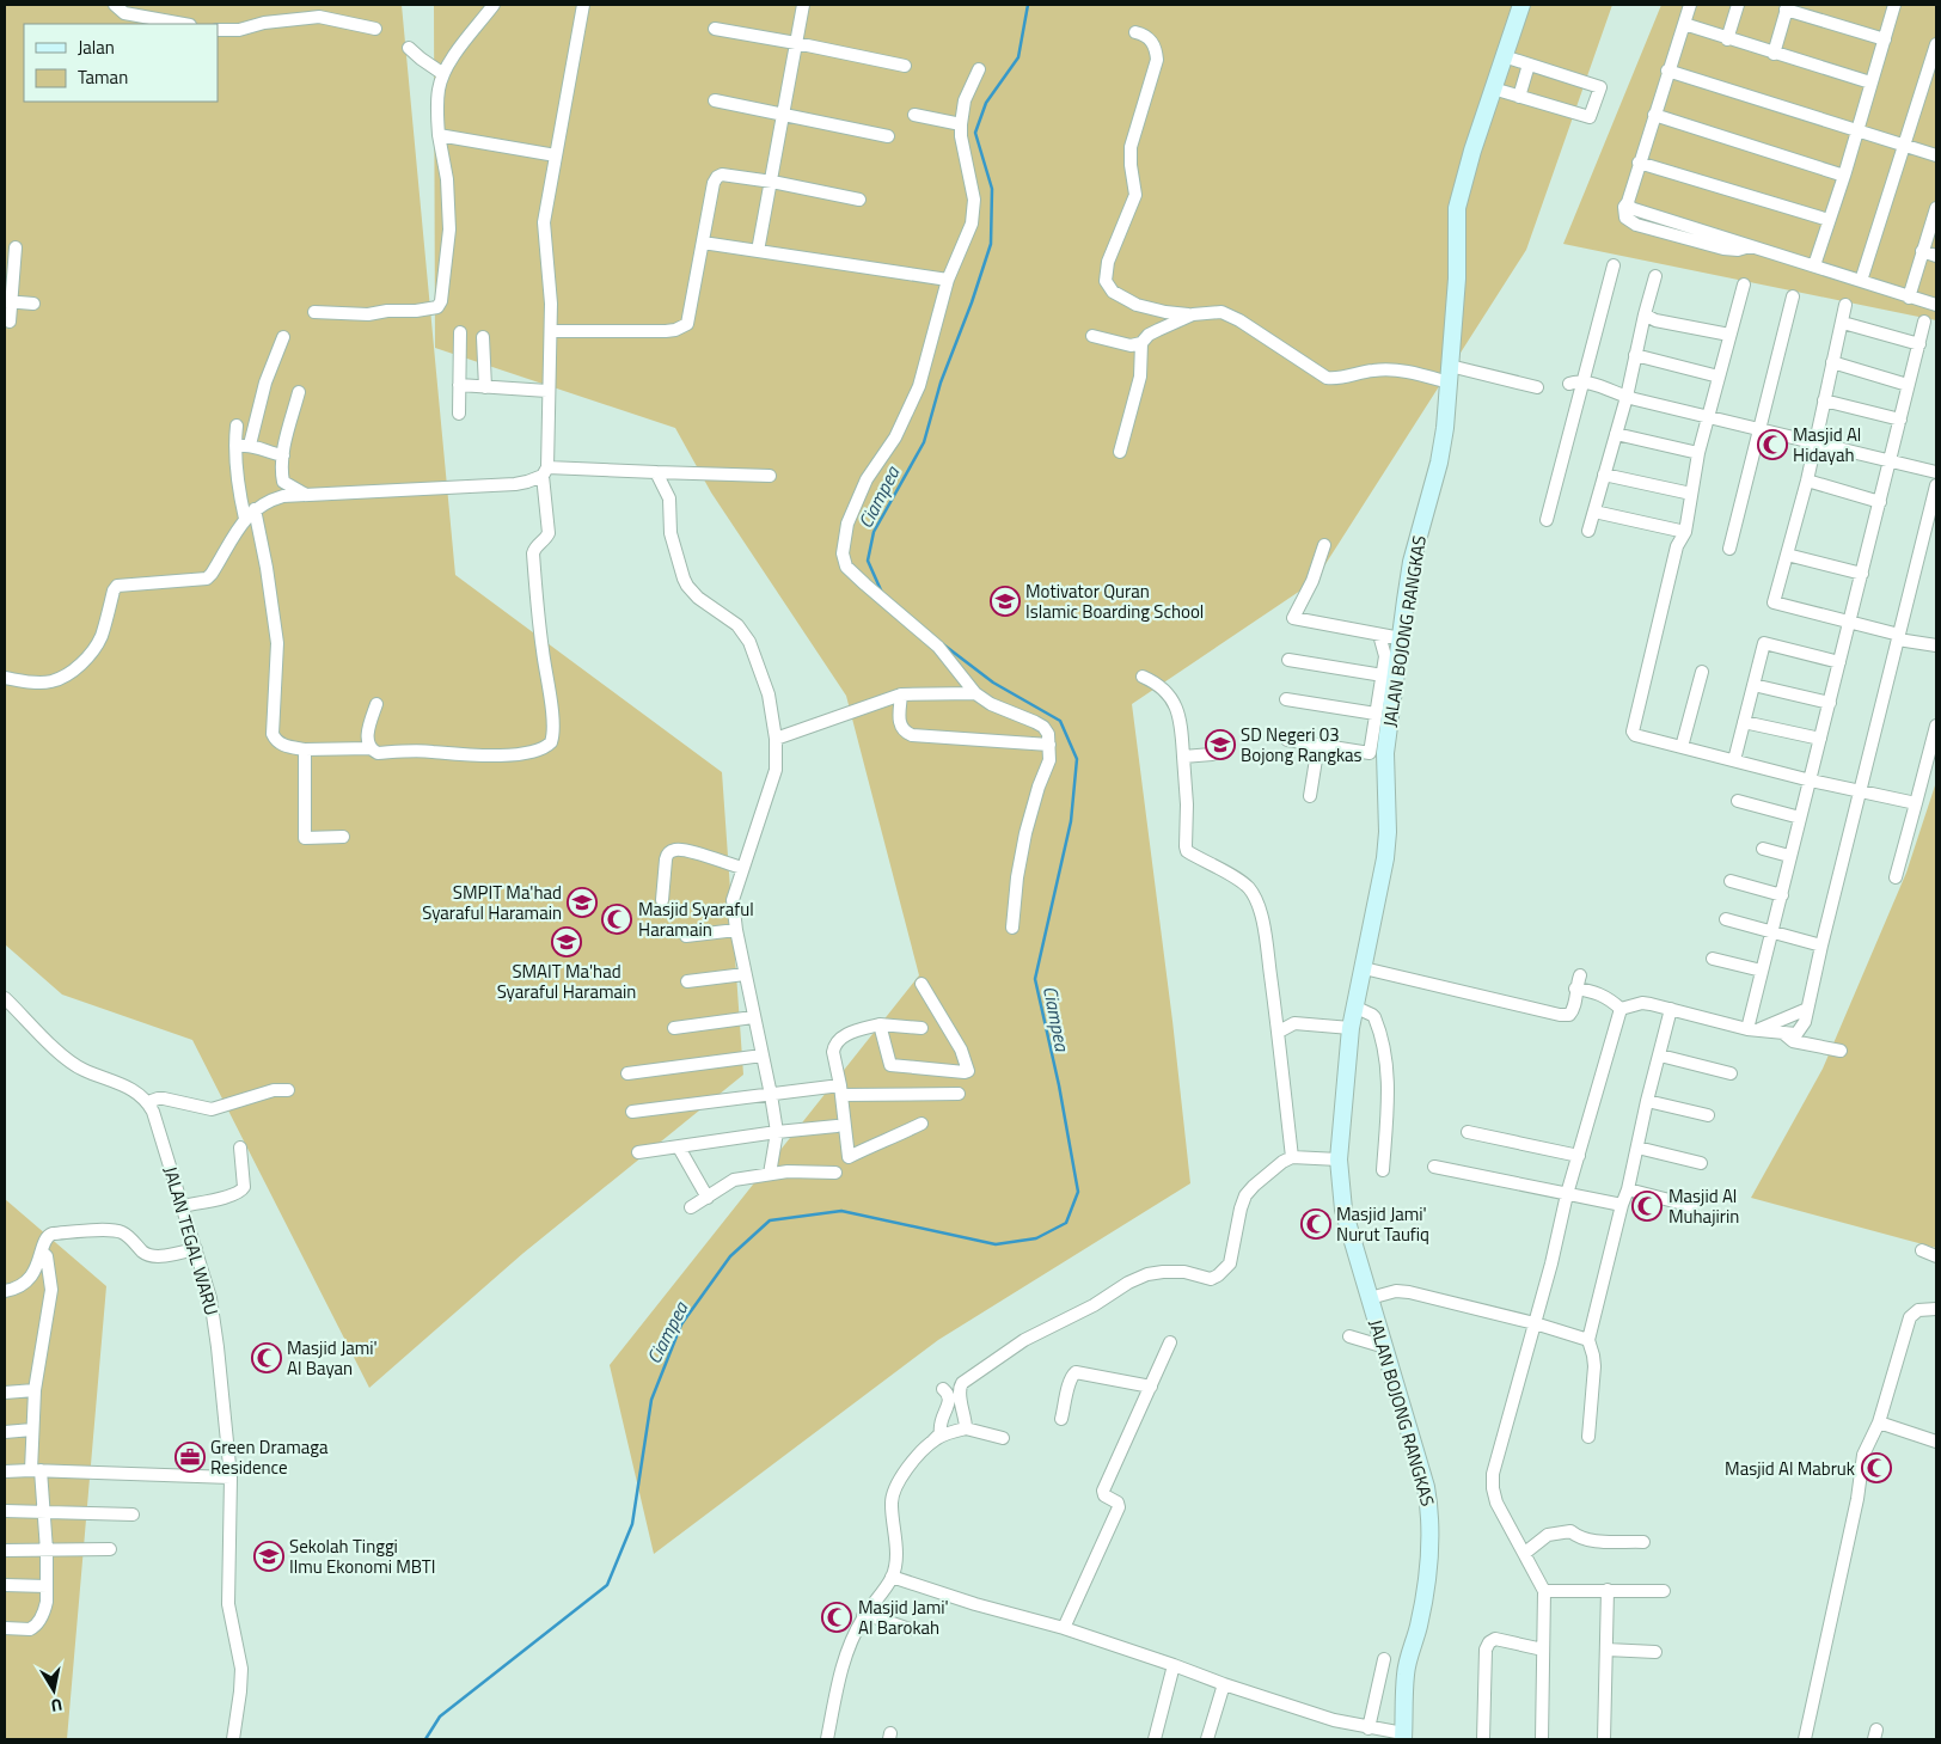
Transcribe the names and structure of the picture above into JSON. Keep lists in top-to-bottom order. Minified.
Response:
{"streets":{"main road":["JALAN BOJONG RANGKAS"],"street":["JALAN TEGAL WARU"]},"water":["Ciampea"],"places":{"mosque":["Masjid Al Hidayah","Masjid Syaraful Haramain","Masjid Al Muhajirin","Masjid Jami' Nurut Taufiq","Masjid Jami' Al Bayan","Masjid Al Mabruk","Masjid Jami' Al Barokah"],"school or university":["Motivator Quran Islamic Boarding School","SD Negeri 03 Bojong Rangkas","SMPIT Ma'had Syaraful Haramain","SMAIT Ma'had Syaraful Haramain","Sekolah Tinggi Ilmu Ekonomi MBTI"],"office":["Green Dramaga Residence"]},"legend":["Jalan","Taman"],"north":"bottom"}
